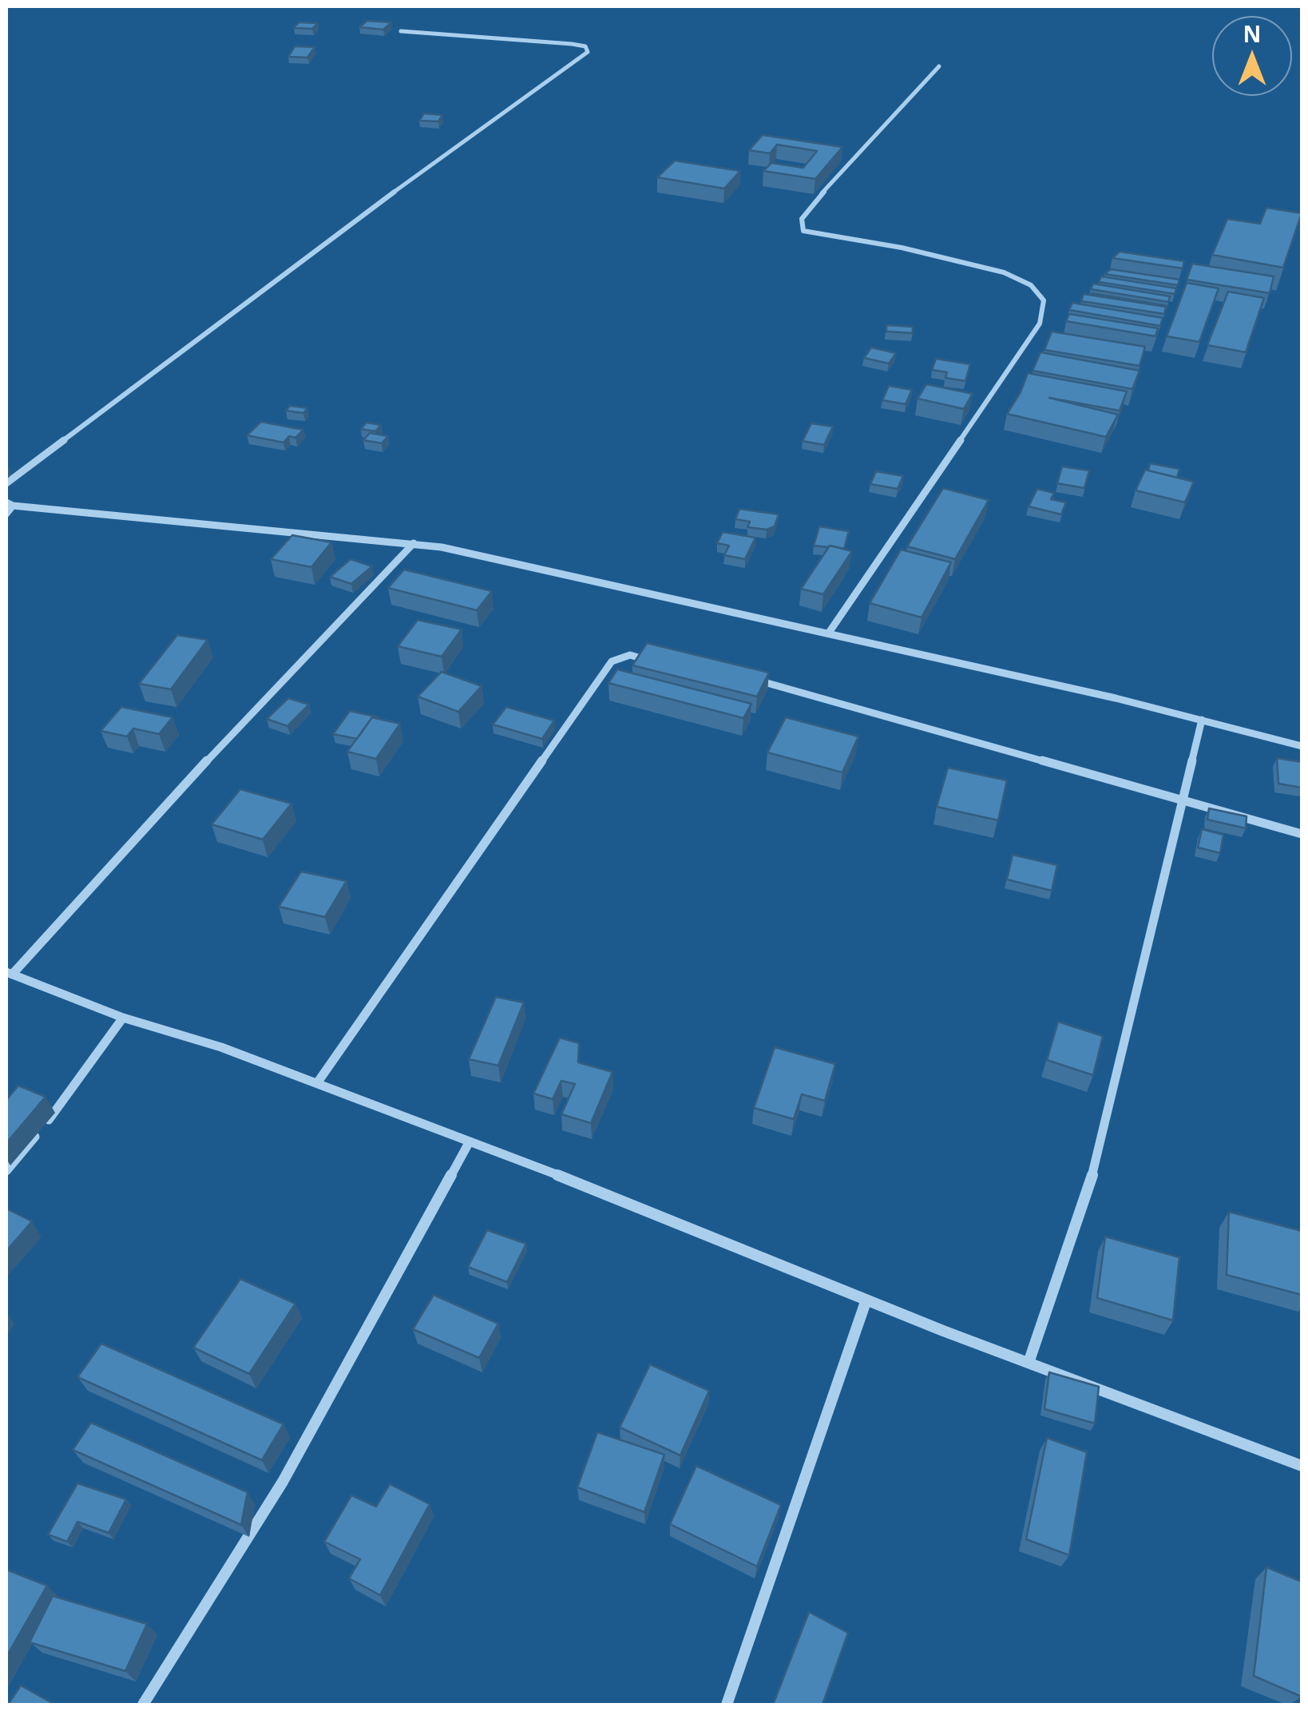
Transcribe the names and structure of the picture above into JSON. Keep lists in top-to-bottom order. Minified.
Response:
{"north":"top"}
